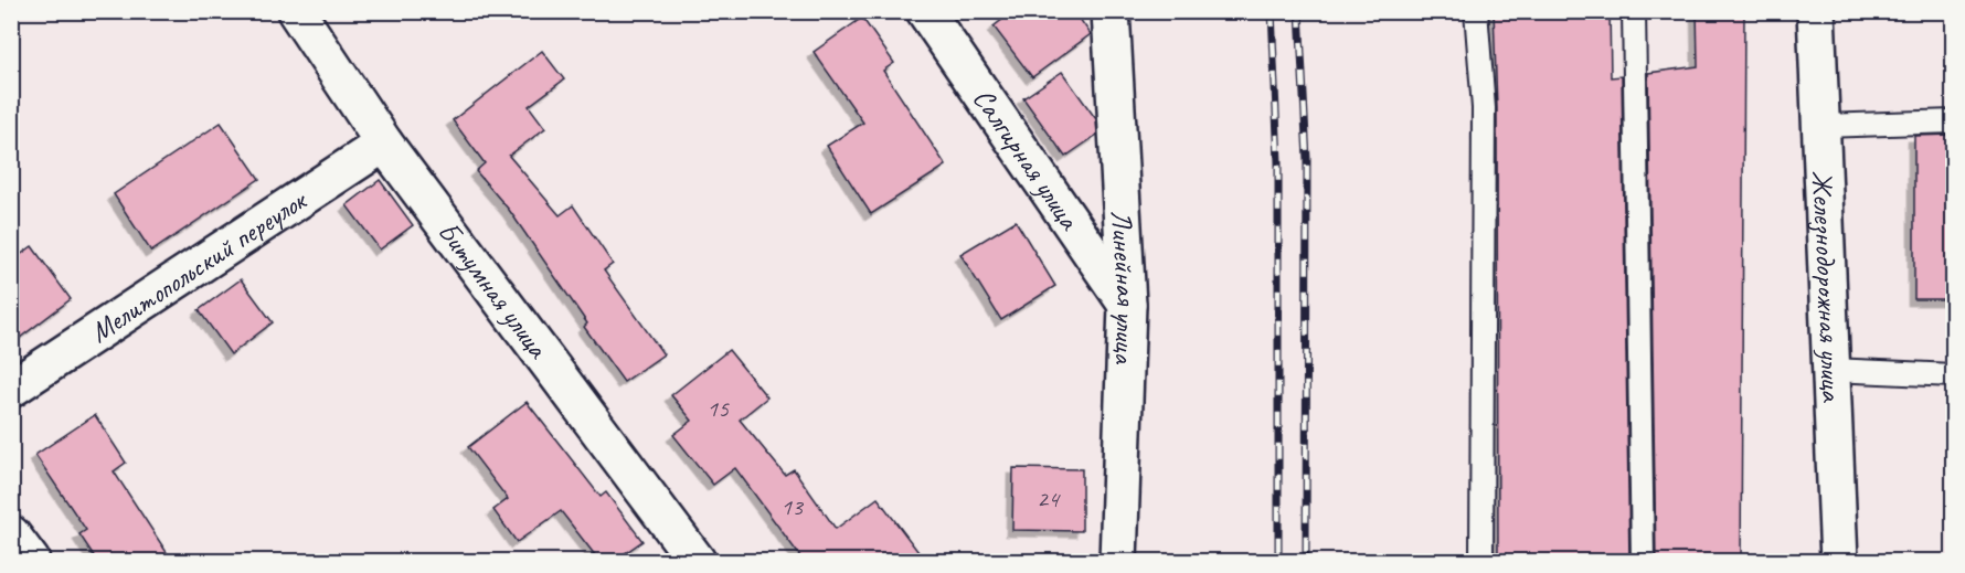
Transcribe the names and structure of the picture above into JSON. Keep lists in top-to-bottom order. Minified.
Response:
{"streets":{"street":["Салгирная улица","Мелитопольский переулок","Линейная улица","Железнодорожная улица","Битумная улица"]},"crossings":[["Салгирная улица","Линейная улица"],["Мелитопольский переулок","Битумная улица"]],"house_numbers":["15","24","13"]}
